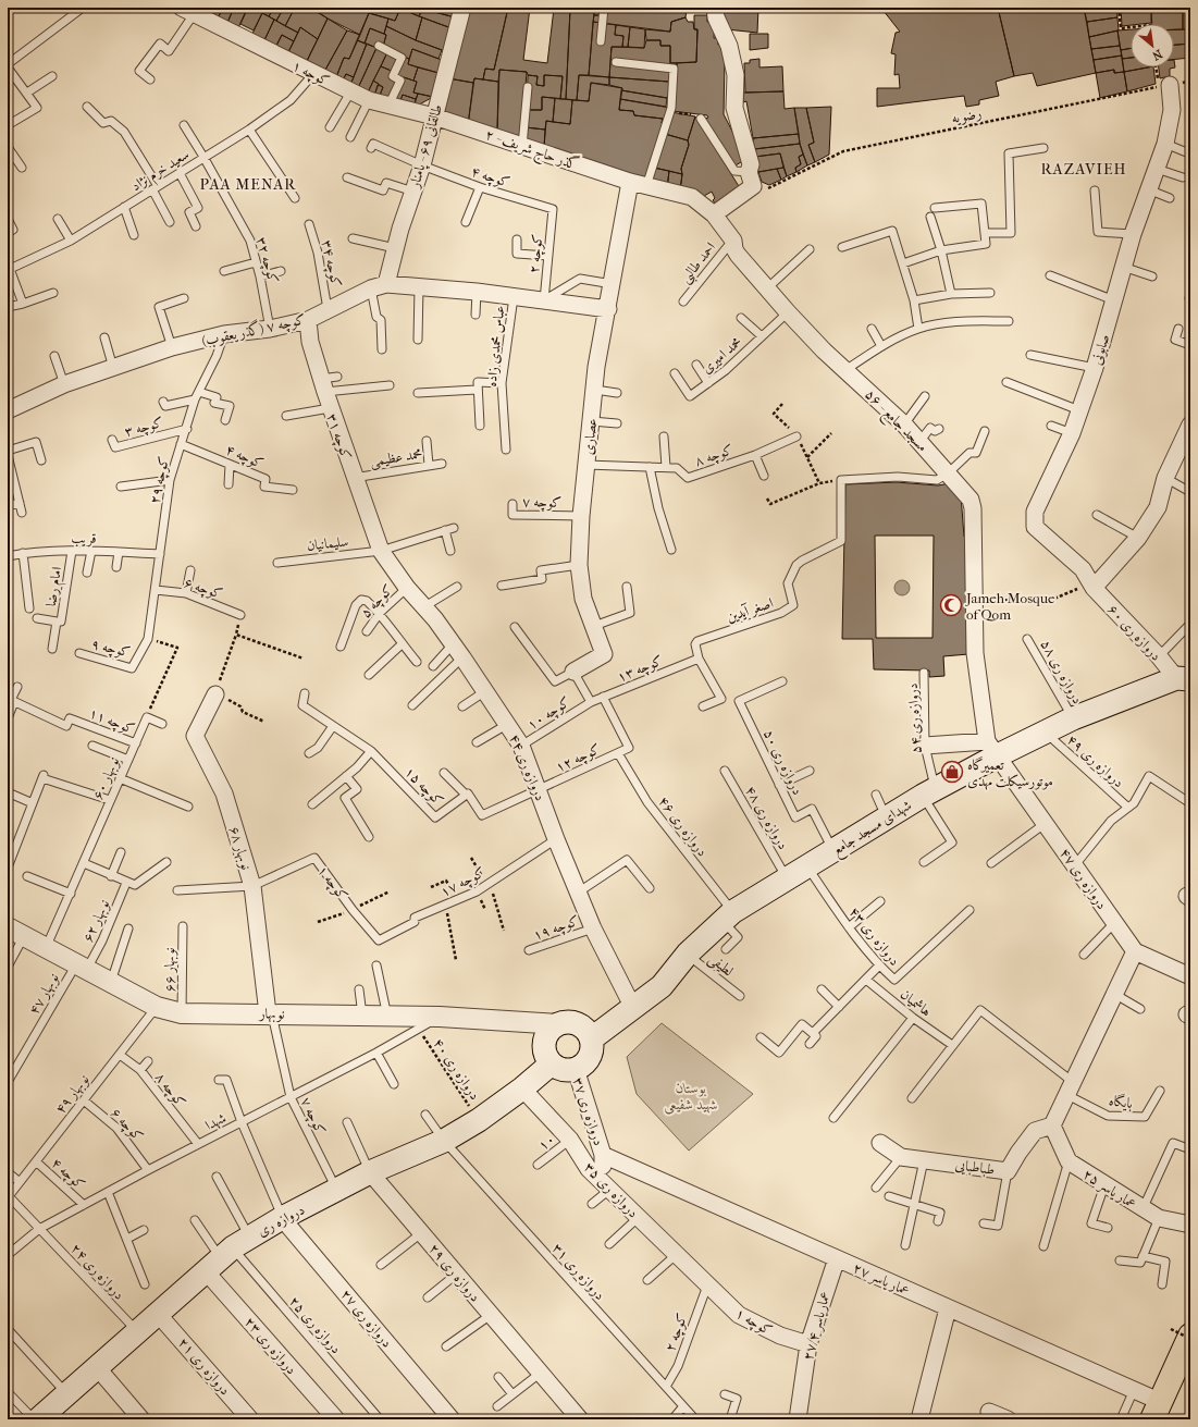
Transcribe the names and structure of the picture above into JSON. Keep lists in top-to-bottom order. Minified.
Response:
{"streets":{"main road":["شهدای مسجد جامع","دروازه ری"],"street":["کوچه ۱","طالقانی ۶۹ - پامنار","۲ - گذر حاج شریف","کوچه ۷ (گذر یعقوب)","صابونی","۵۶ - مسجد جامع","کوچه ۳۱","عصاری","دروازه ری ۶۰","دروازه ری ۴۴","نوبهار ۶۸","دروازه ری ۴۷","نوبهار","دروازه ری ۳۷","طباطبایی","عمار یاسر ۲۵","دروازه ری ۳۵","دروازه ری ۲۹","عمار یاسر ۲۷","دروازه ری ۲۷","عماریاسر ۲۷/۴","دروازه ری ۲۳","دروازه ری ۲۱"],"lane":["سعید خرم نژاد","کوچه ۴","کوچه ۲","کوچه ۳۲","احمد طالبی","کوچه ۳۴","عباس محمدی زاده","محمد امیری","کوچه ۳","کوچه ۸","محمد عظیمی","کوچه ۲۹","کوچه ۷","قریب","سلیمانیان","امام رضا","کوچه ۶","کوچه ۵","اصغر آیدین","کوچه ۹","کوچه ۱۳","دروازه ری ۵۸","کوچه ۱۰","دروازه ری ۵۴","کوچه ۱۱","کوچه ۱۲","دروازه ری ۴۹","دروازه ری ۵۰","نوبهار ۶۰","کوچه ۱۵","دروازه ری ۴۸","دروازه ری ۴۶","کوچه ۱۷","نوبهار ۶۲","کوچه ۱۹","دروازه ری ۴۳","لطیفی","نوبهار ۶۶","نوبهار ۴۷","هاشمیان","نوبهار ۴۹","بایگاه","شهدا","۱۰","دروازه ری ۲۴","دروازه ری ۳۱","دروازه ری ۲۵"],"path":["رضویه","دروازه ری ۴۰"]},"crossings":[["کوچه ۱","طالقانی ۶۹ - پامنار"],["کوچه ۱","۲ - گذر حاج شریف"],["کوچه ۱","سعید خرم نژاد"],["کوچه ۱","کوچه ۲"],["کوچه ۱","نوبهار ۶۸"],["کوچه ۱","کوچه ۱۷"],["کوچه ۱","دروازه ری ۳۵"],["کوچه ۱","عماریاسر ۲۷/۴"],["رضویه","صابونی"],["طالقانی ۶۹ - پامنار","۲ - گذر حاج شریف"],["طالقانی ۶۹ - پامنار","کوچه ۴"],["طالقانی ۶۹ - پامنار","کوچه ۷ (گذر یعقوب)"],["۲ - گذر حاج شریف","۵۶ - مسجد جامع"],["۲ - گذر حاج شریف","عصاری"],["سعید خرم نژاد","کوچه ۳۲"],["کوچه ۴","کوچه ۲"],["کوچه ۴","کوچه ۲۹"],["کوچه ۴","نوبهار ۴۹"],["کوچه ۴","شهدا"],["کوچه ۲","کوچه ۷ (گذر یعقوب)"],["کوچه ۲","دروازه ری ۳۵"],["کوچه ۲","دروازه ری ۳۱"],["کوچه ۳۲","کوچه ۷ (گذر یعقوب)"],["احمد طالبی","۵۶ - مسجد جامع"],["کوچه ۳۴","کوچه ۷ (گذر یعقوب)"],["کوچه ۷ (گذر یعقوب)","عباس محمدی زاده"],["کوچه ۷ (گذر یعقوب)","کوچه ۳۱"],["کوچه ۷ (گذر یعقوب)","عصاری"],["کوچه ۷ (گذر یعقوب)","کوچه ۲۹"],["صابونی","دروازه ری ۶۰"],["محمد امیری","۵۶ - مسجد جامع"],["۵۶ - مسجد جامع","عصاری"],["۵۶ - مسجد جامع","شهدای مسجد جامع"],["۵۶ - مسجد جامع","دروازه ری ۴۷"],["کوچه ۳","کوچه ۲۹"],["کوچه ۳۱","محمد عظیمی"],["کوچه ۳۱","سلیمانیان"],["کوچه ۳۱","دروازه ری ۴۴"],["عصاری","کوچه ۸"],["عصاری","کوچه ۷"],["کوچه ۸","نوبهار ۴۹"],["کوچه ۸","شهدا"],["کوچه ۲۹","قریب"],["کوچه ۲۹","کوچه ۶"],["کوچه ۲۹","کوچه ۹"],["کوچه ۷","شهدا"],["کوچه ۷","دروازه ری"],["قریب","امام رضا"],["سلیمانیان","دروازه ری ۴۴"],["کوچه ۶","نوبهار ۴۹"],["کوچه ۶","شهدا"],["کوچه ۵","دروازه ری ۴۴"],["اصغر آیدین","کوچه ۱۳"],["دروازه ری ۶۰","شهدای مسجد جامع"],["کوچه ۱۳","کوچه ۱۰"],["کوچه ۱۳","کوچه ۱۲"],["دروازه ری ۵۸","شهدای مسجد جامع"],["کوچه ۱۰","دروازه ری ۴۴"],["دروازه ری ۵۴","شهدای مسجد جامع"],["کوچه ۱۱","نوبهار ۶۰"],["کوچه ۱۲","دروازه ری ۴۴"],["کوچه ۱۲","کوچه ۱۵"],["کوچه ۱۲","دروازه ری ۴۶"],["دروازه ری ۴۹","شهدای مسجد جامع"],["دروازه ری ۵۰","شهدای مسجد جامع"],["دروازه ری ۴۴","کوچه ۱۵"],["دروازه ری ۴۴","شهدای مسجد جامع"],["دروازه ری ۴۴","کوچه ۱۷"],["دروازه ری ۴۴","کوچه ۱۹"],["نوبهار ۶۰","نوبهار"],["دروازه ری ۴۸","شهدای مسجد جامع"],["دروازه ری ۴۶","شهدای مسجد جامع"],["شهدای مسجد جامع","دروازه ری ۴۷"],["شهدای مسجد جامع","دروازه ری ۴۳"],["شهدای مسجد جامع","لطیفی"],["شهدای مسجد جامع","نوبهار"],["شهدای مسجد جامع","دروازه ری ۳۷"],["شهدای مسجد جامع","دروازه ری"],["نوبهار ۶۸","نوبهار"],["نوبهار ۶۲","نوبهار ۴۷"],["نوبهار ۶۲","نوبهار"],["نوبهار ۶۶","نوبهار"],["نوبهار ۴۷","نوبهار"],["نوبهار","نوبهار ۴۹"],["نوبهار","دروازه ری ۳۷"],["نوبهار","شهدا"],["نوبهار","دروازه ری"],["دروازه ری ۴۰","شهدا"],["دروازه ری ۴۰","دروازه ری"],["دروازه ری ۳۷","دروازه ری ۳۵"],["دروازه ری ۳۷","دروازه ری"],["دروازه ری ۳۷","عمار یاسر ۲۷"],["شهدا","دروازه ری ۲۴"],["۱۰","دروازه ری ۳۵"],["طباطبایی","عمار یاسر ۲۵"],["دروازه ری ۳۵","دروازه ری"],["دروازه ری","دروازه ری ۲۴"],["دروازه ری","دروازه ری ۳۱"],["دروازه ری","دروازه ری ۲۹"],["دروازه ری","دروازه ری ۲۷"],["دروازه ری","دروازه ری ۲۵"],["دروازه ری","دروازه ری ۲۳"],["دروازه ری","دروازه ری ۲۱"],["عمار یاسر ۲۷","عماریاسر ۲۷/۴"],["دروازه ری ۲۵","دروازه ری ۲۳"]],"districts":["RAZAVIEH","PAA MENAR"],"parks":["بوستان شهید شفیعی"],"places":{"mosque":["Jameh Mosque of Qom"],"shop":["تعمیرگاه موتورسیکلت مهدی"]},"north":"bottom right"}
